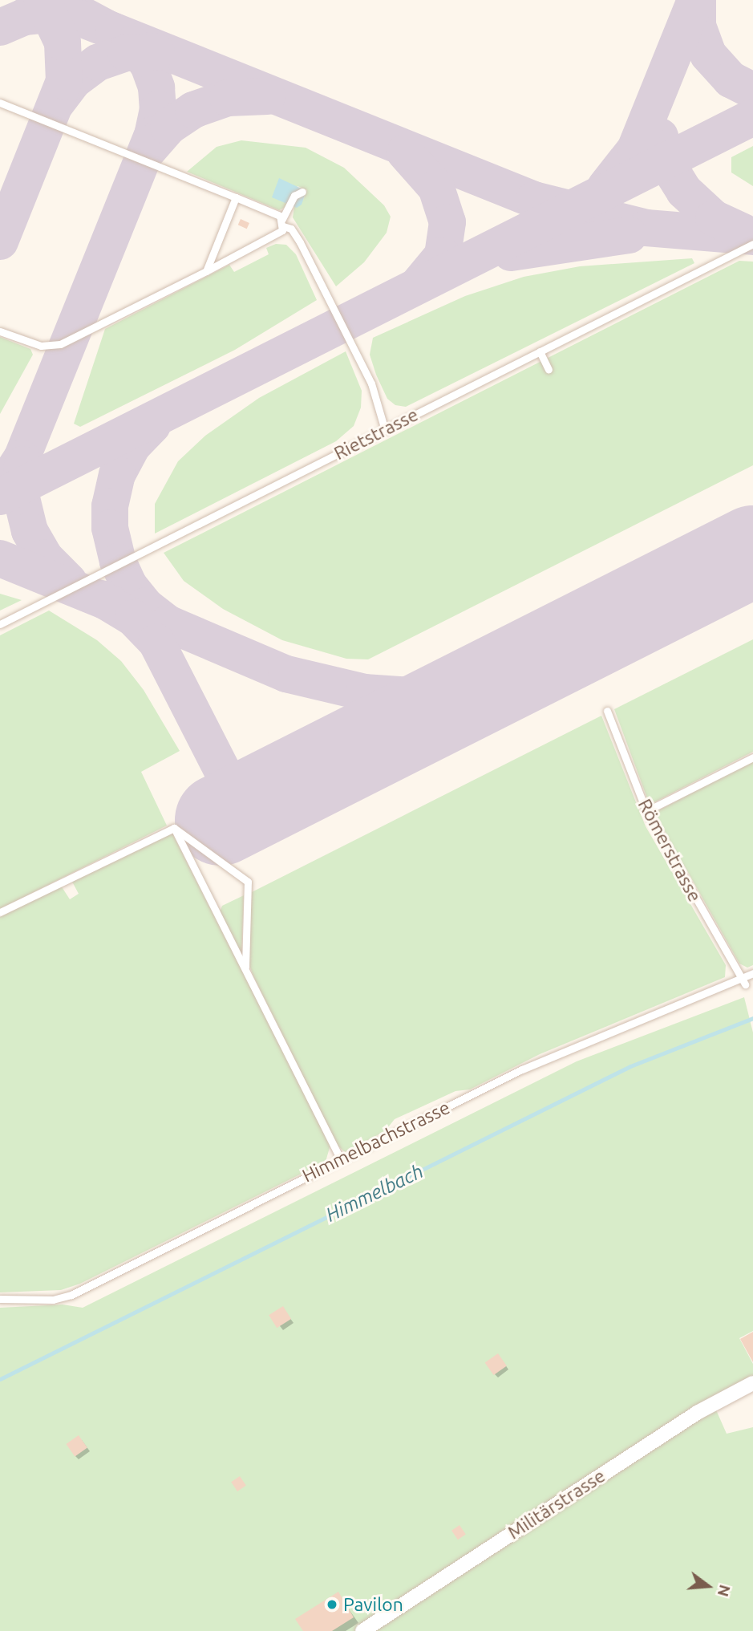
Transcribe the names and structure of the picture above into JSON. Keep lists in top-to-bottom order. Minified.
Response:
{"streets":{"street":["Militärstrasse"],"lane":["Rietstrasse","Römerstrasse","Himmelbachstrasse"]},"crossings":[["Römerstrasse","Himmelbachstrasse"]],"water":["Himmelbach"],"places":["Pavilon"],"north":"right"}
